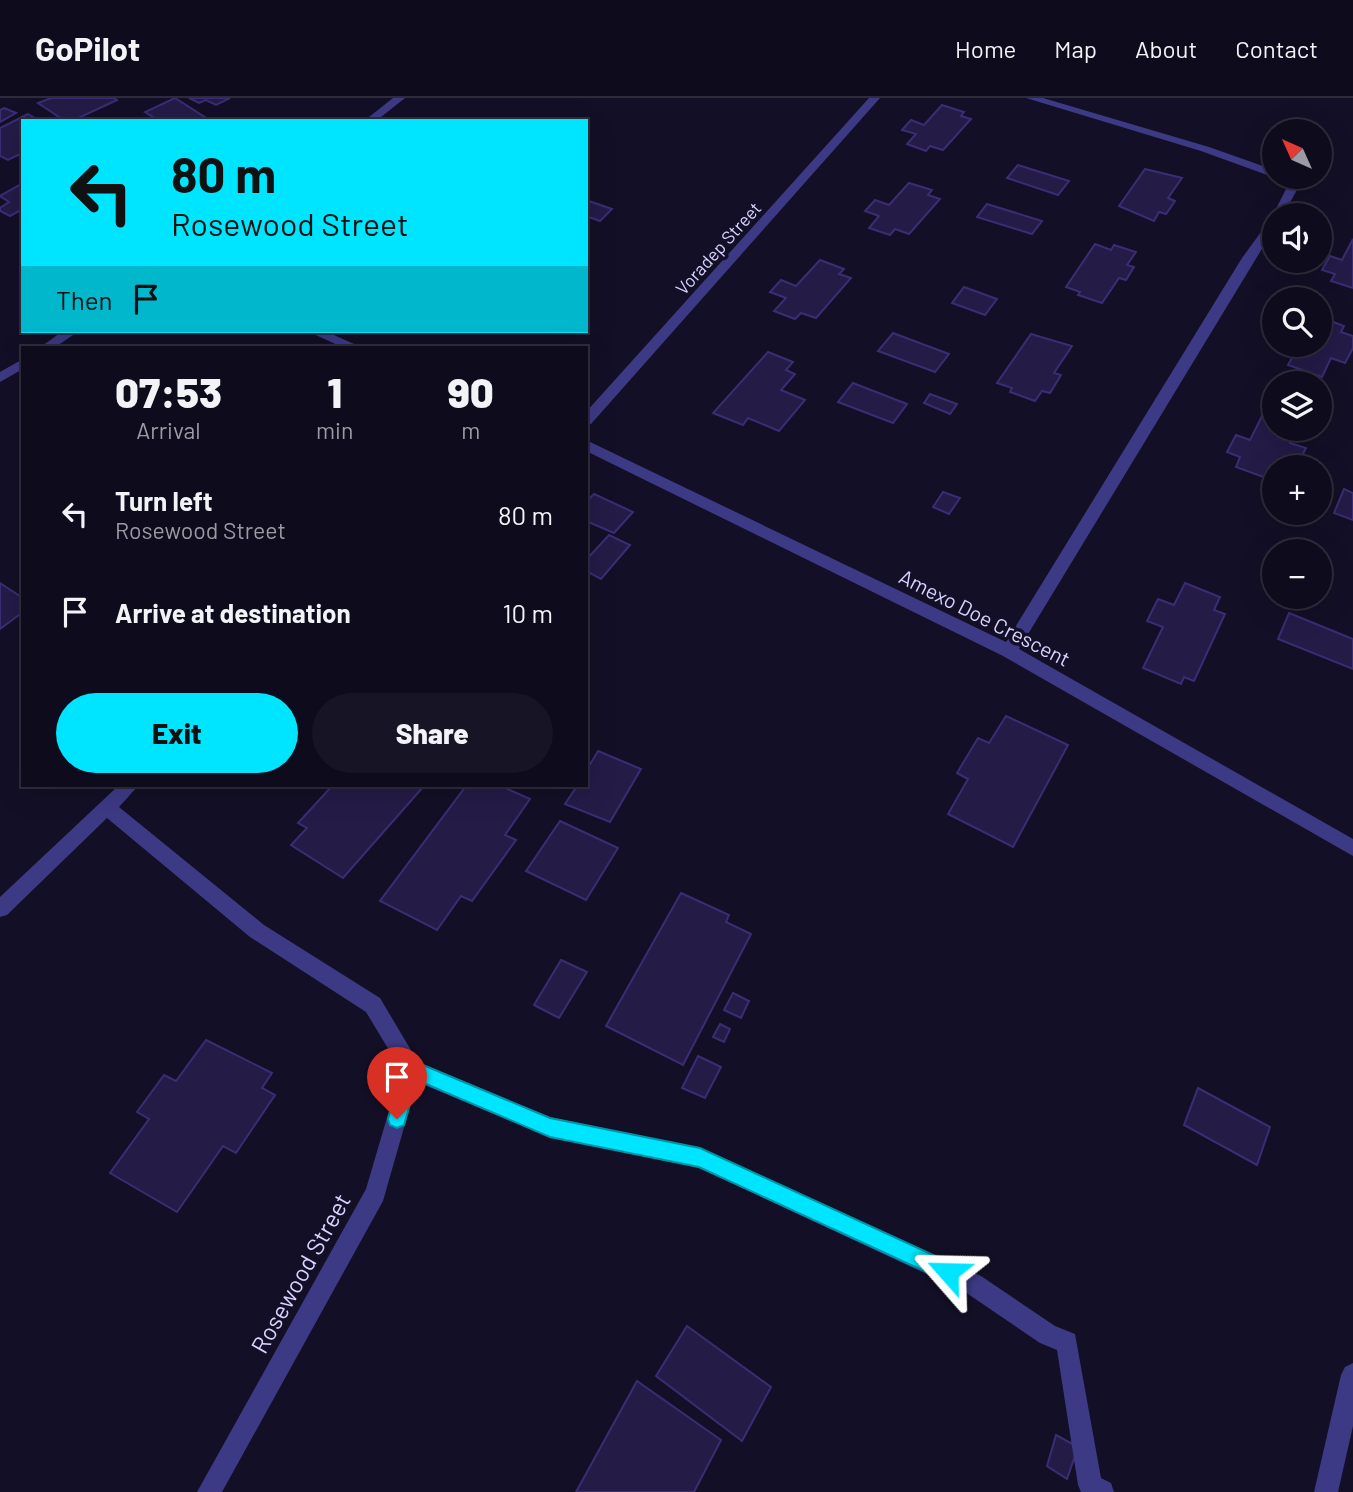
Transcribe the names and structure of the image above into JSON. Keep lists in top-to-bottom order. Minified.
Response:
{"streets":{"street":["Voradep Street","Amexo Doe Crescent","Rosewood Street"]},"north":"top left","page":{"header":"GoPilot","nav":["Home","Map","About","Contact"],"map_buttons":["+","−"],"turn":["80 m","Rosewood Street"],"then":"Then","eta":["07:53","Arrival","1","min","90","m"],"list":[{"name":"Turn left","note":"Rosewood Street","value":"80 m"},{"name":"Arrive at destination","value":"10 m"}],"buttons":["Exit","Share"]}}
